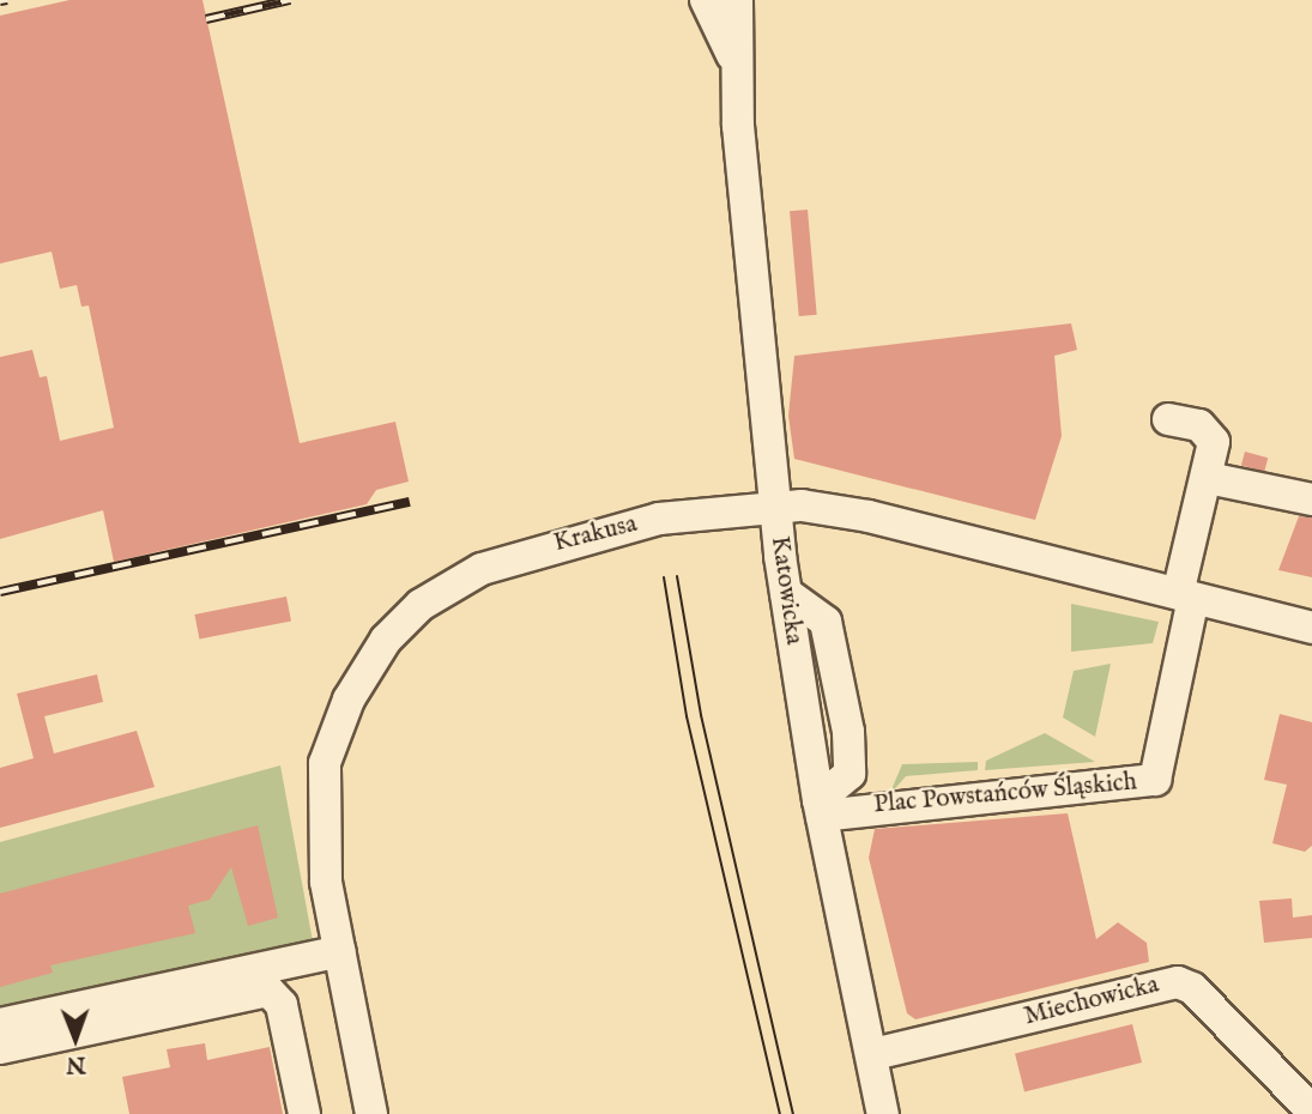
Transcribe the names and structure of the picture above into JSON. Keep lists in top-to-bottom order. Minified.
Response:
{"streets":{"street":["Krakusa","Katowicka","Plac Powstańców Śląskich","Miechowicka"]},"crossings":[["Krakusa","Katowicka"],["Krakusa","Plac Powstańców Śląskich"],["Katowicka","Plac Powstańców Śląskich"],["Katowicka","Miechowicka"]],"north":"bottom"}
